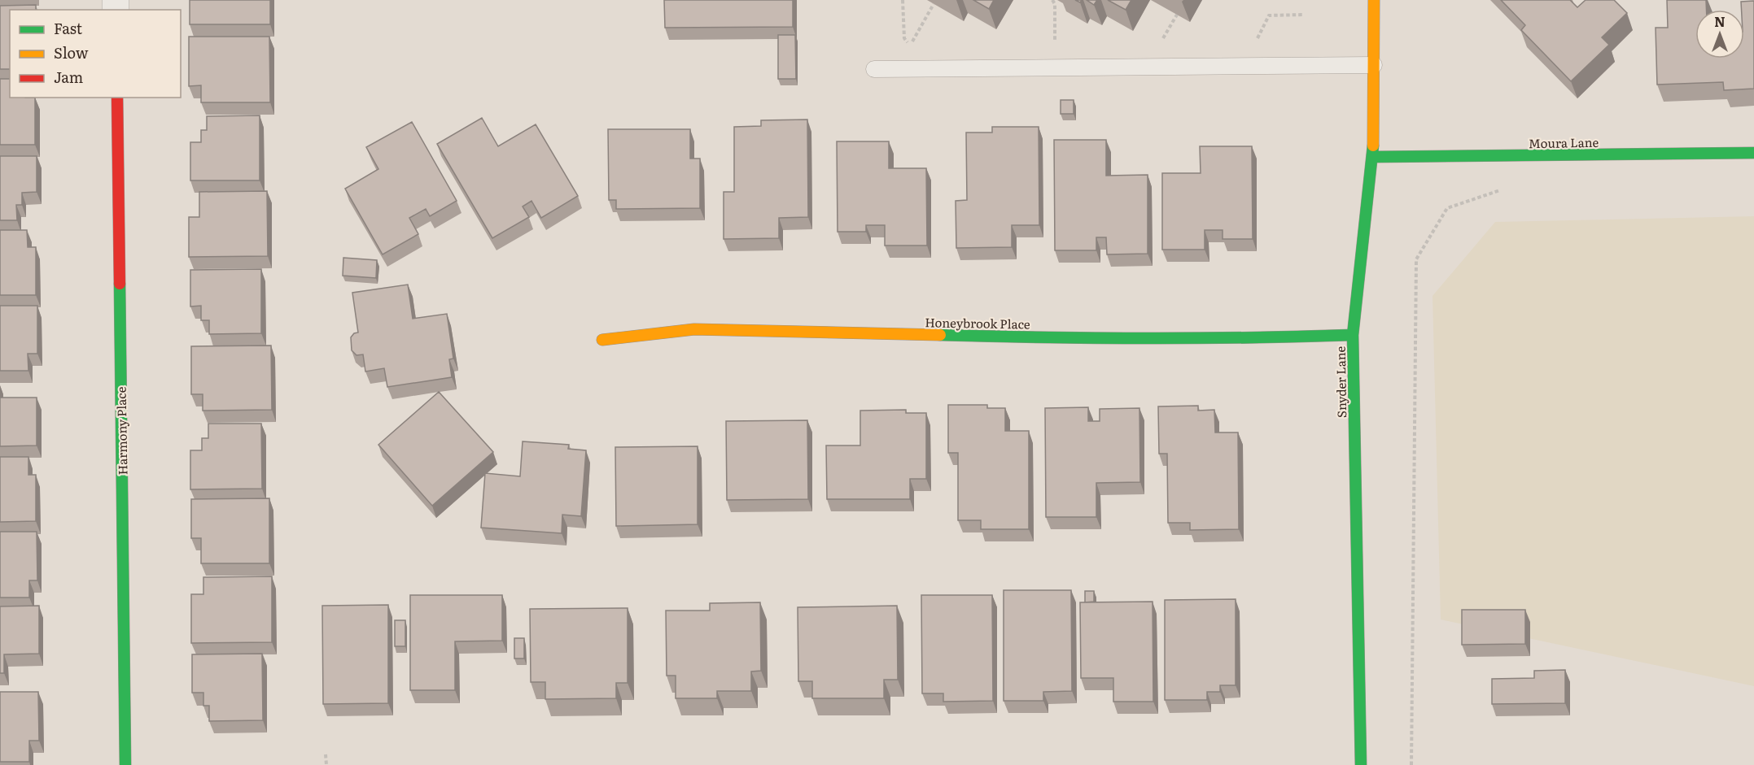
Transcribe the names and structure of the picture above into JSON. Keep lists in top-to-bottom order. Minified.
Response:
{"streets":{"street":["Moura Lane","Honeybrook Place","Snyder Lane","Harmony Place"]},"crossings":[["Moura Lane","Snyder Lane"],["Honeybrook Place","Snyder Lane"]],"legend":["Fast","Slow","Jam"],"north":"top"}
